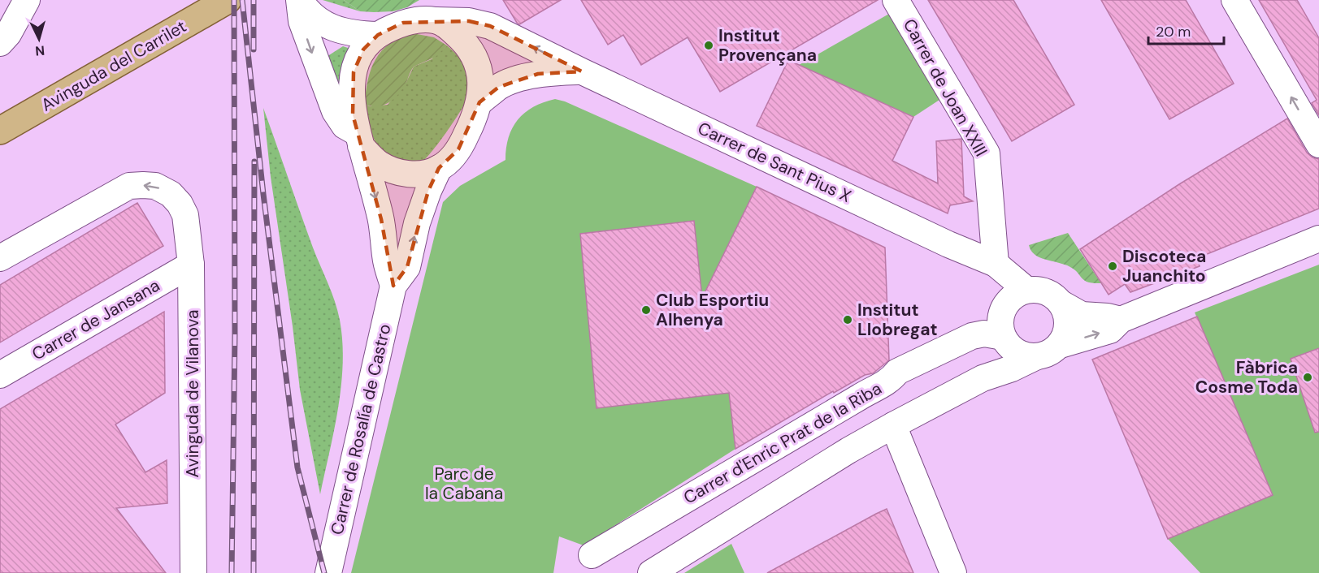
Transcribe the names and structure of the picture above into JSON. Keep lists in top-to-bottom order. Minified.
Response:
{"streets":{"main road":["Avinguda del Carrilet"],"street":["Carrer de Joan XXIII","Carrer de Sant Pius X","Carrer de Jansana","Avinguda de Vilanova","Carrer de Rosalía de Castro","Carrer d'Enric Prat de la Riba"]},"crossings":[["Carrer de Joan XXIII","Carrer de Sant Pius X"],["Carrer de Sant Pius X","Carrer de Rosalía de Castro"],["Carrer de Sant Pius X","Carrer d'Enric Prat de la Riba"],["Carrer de Jansana","Avinguda de Vilanova"]],"parks":["Parc de la Cabana"],"places":["Institut Provençana","Discoteca Juanchito","Club Esportiu Alhenya","Institut Llobregat","Fàbrica Cosme Toda"],"scale_bar":"20 m","north":"bottom"}
